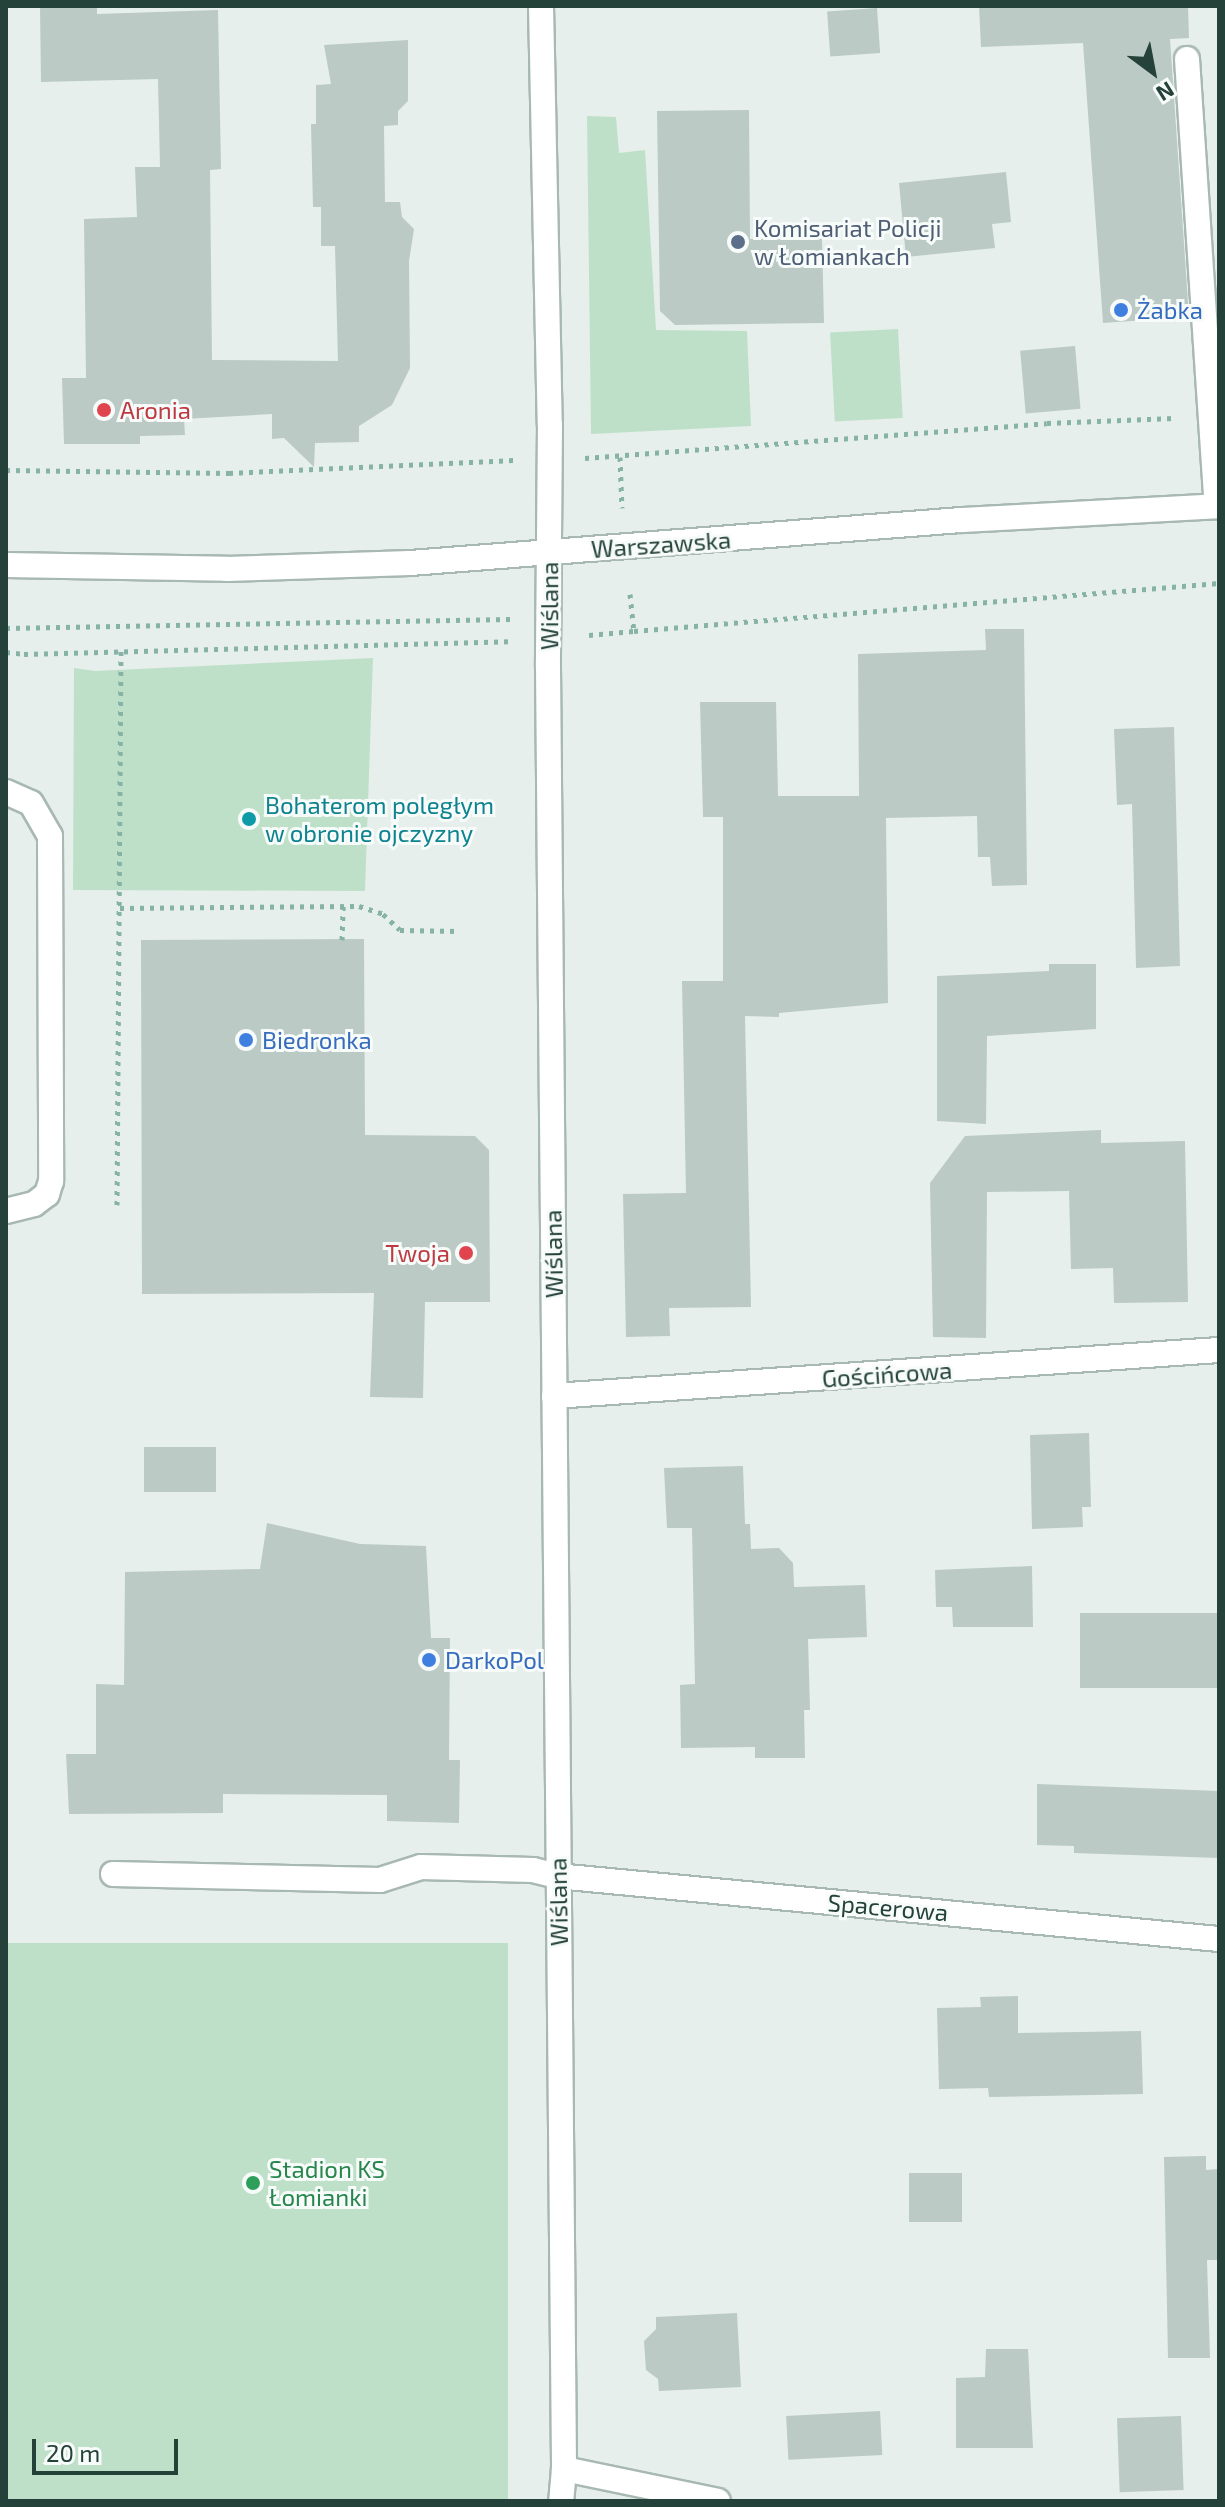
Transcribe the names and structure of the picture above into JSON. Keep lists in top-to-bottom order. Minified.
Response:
{"streets":{"street":["Warszawska","Wiślana","Gościńcowa","Spacerowa"]},"crossings":[["Warszawska","Wiślana"],["Wiślana","Gościńcowa"],["Wiślana","Spacerowa"]],"places":["Komisariat Policji w Łomiankach","Żabka","Aronia","Bohaterom poległym w obronie ojczyzny","Biedronka","Twoja","DarkoPol","Stadion KS Łomianki"],"scale_bar":"20 m","north":"bottom right"}
